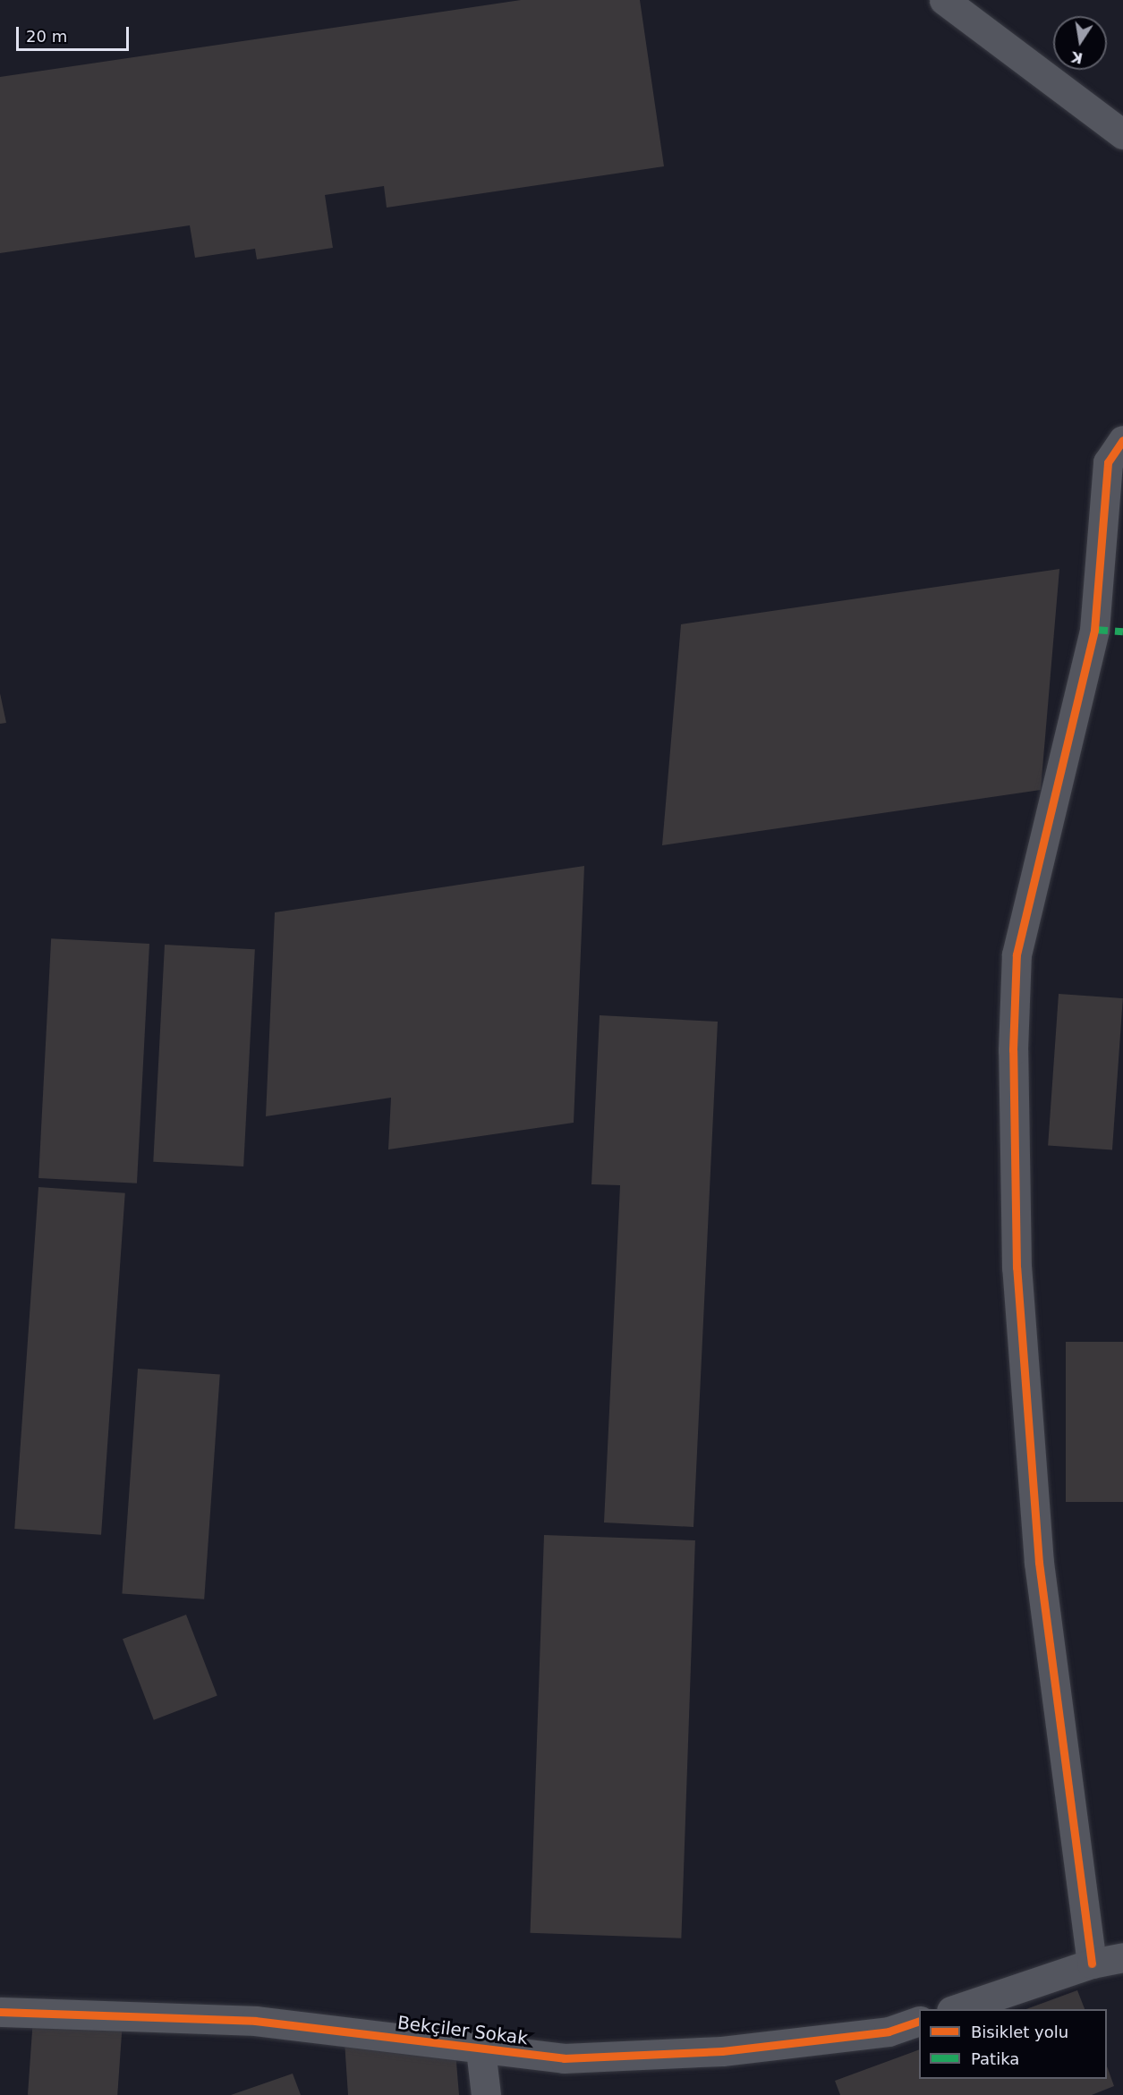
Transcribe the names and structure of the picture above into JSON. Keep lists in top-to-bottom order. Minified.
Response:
{"streets":{"street":["Bekçiler Sokak"]},"legend":["Bisiklet yolu","Patika"],"scale_bar":"20 m","north":"bottom"}
